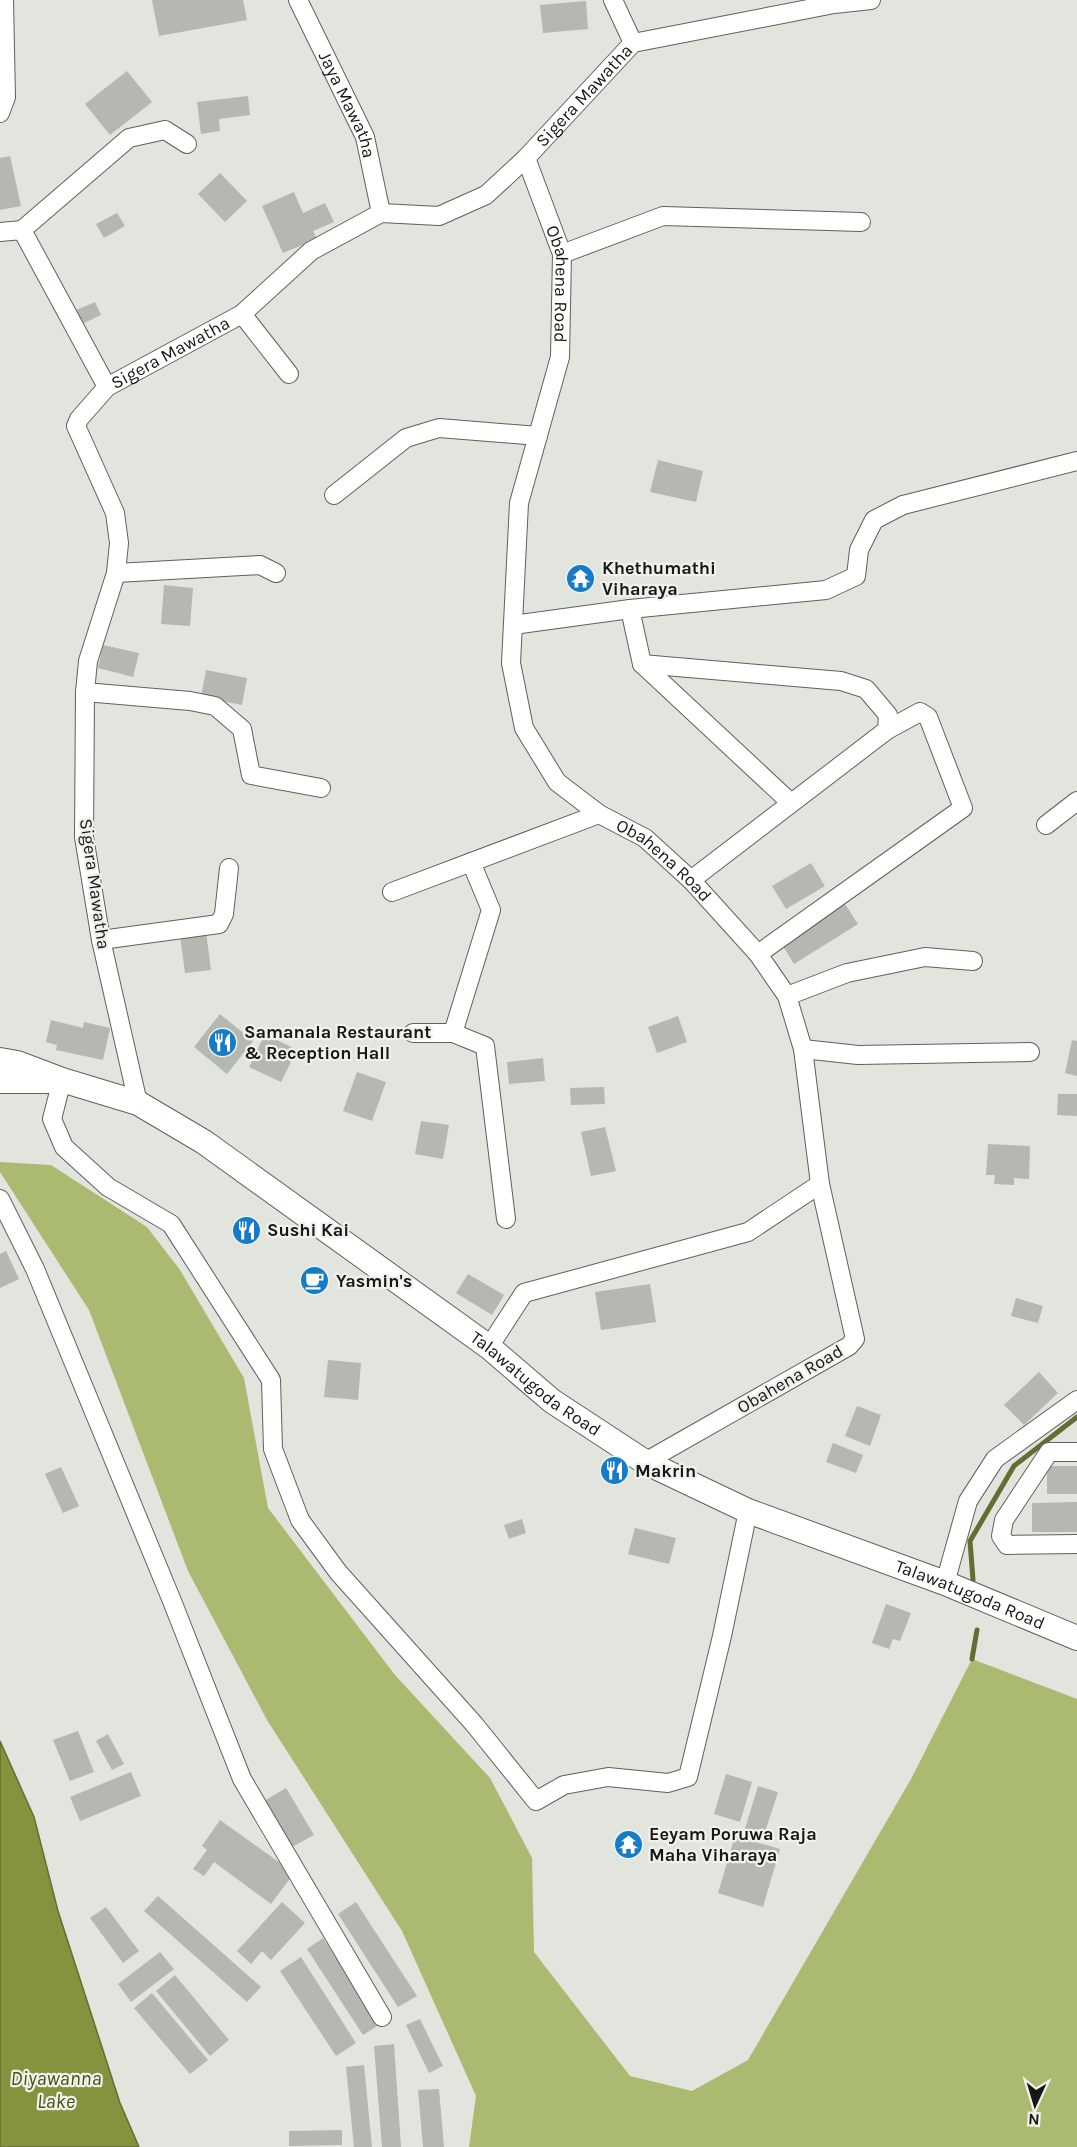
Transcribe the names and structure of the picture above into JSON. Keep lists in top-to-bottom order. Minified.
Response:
{"streets":{"main road":["Talawatugoda Road"],"street":["Sigera Mawatha","Jaya Mawatha","Obahena Road"]},"crossings":[["Sigera Mawatha","Jaya Mawatha"],["Sigera Mawatha","Obahena Road"],["Sigera Mawatha","Talawatugoda Road"],["Obahena Road","Talawatugoda Road"]],"water":["Diyawanna Lake"],"places":{"temple":["Khethumathi Viharaya","Eeyam Poruwa Raja Maha Viharaya"],"restaurant":["Samanala Restaurant & Reception Hall","Sushi Kai","Makrin"],"cafe":["Yasmin's"]},"north":"bottom"}
